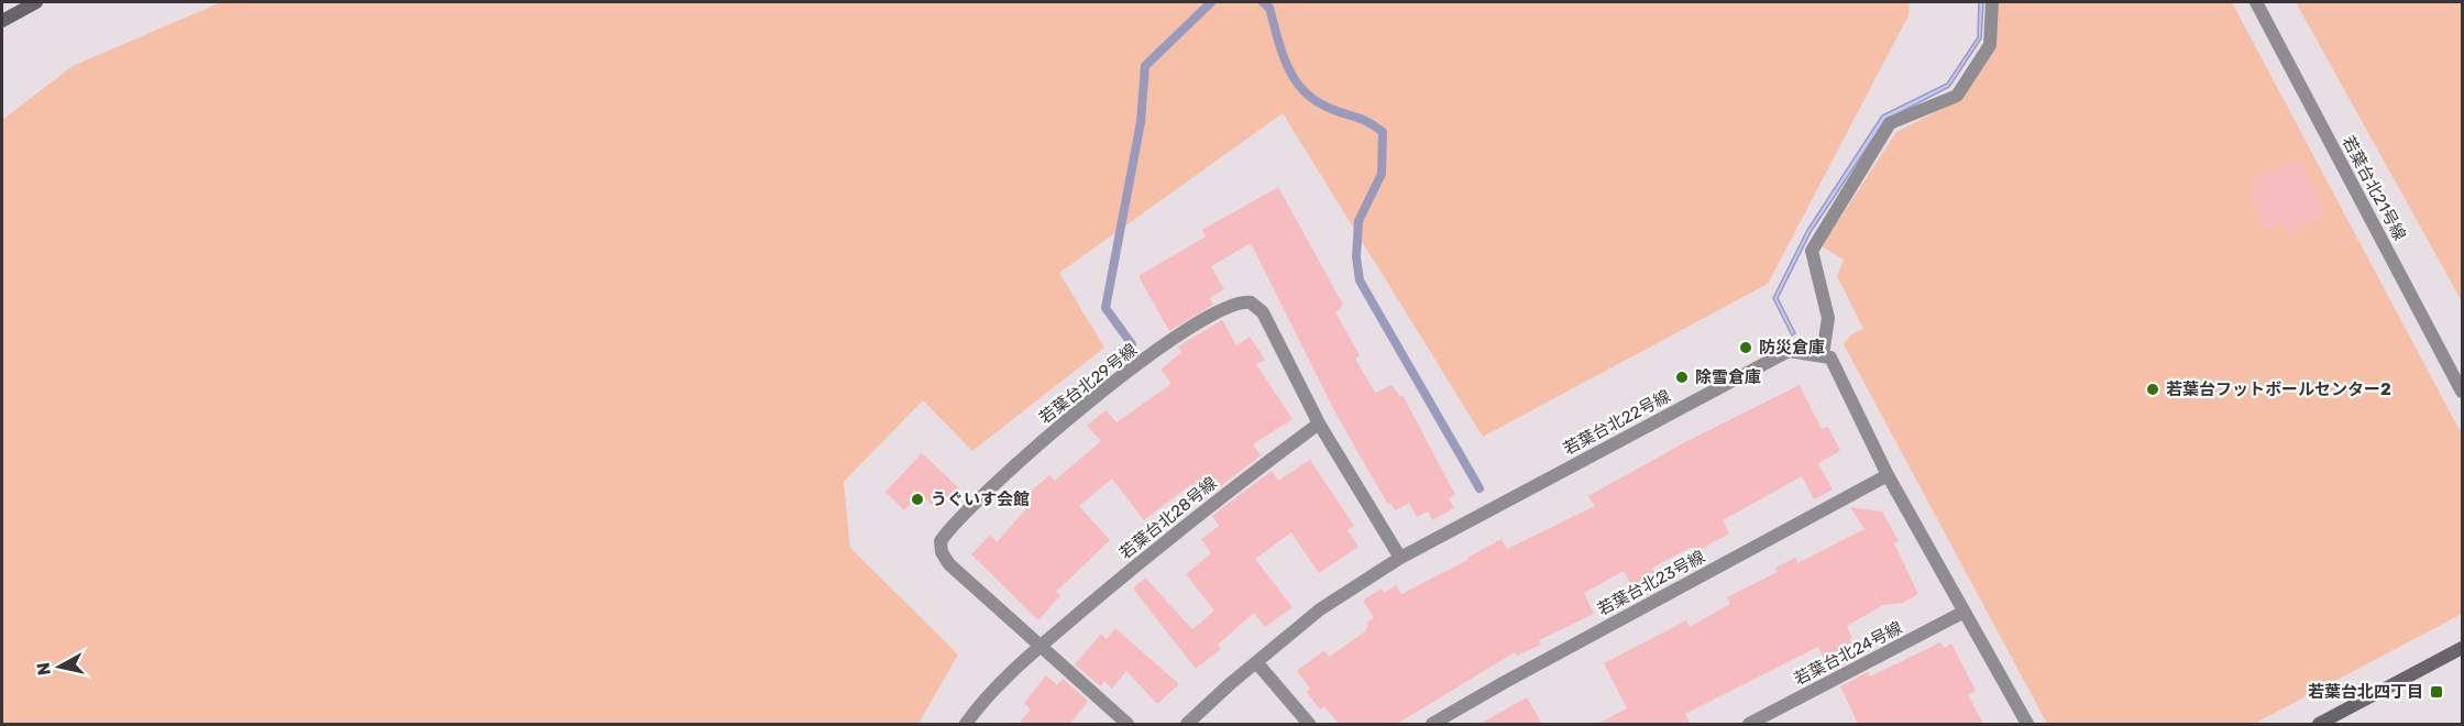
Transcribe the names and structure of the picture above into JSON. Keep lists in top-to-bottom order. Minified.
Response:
{"streets":{"street":["若葉台北21号線","若葉台北29号線","若葉台北22号線","若葉台北28号線","若葉台北23号線","若葉台北24号線"]},"crossings":[["若葉台北29号線","若葉台北22号線"],["若葉台北29号線","若葉台北28号線"]],"places":{"other":["防災倉庫","除雪倉庫","若葉台フットボールセンター2","うぐいす会館"],"transit":["若葉台北四丁目"]},"north":"left"}
